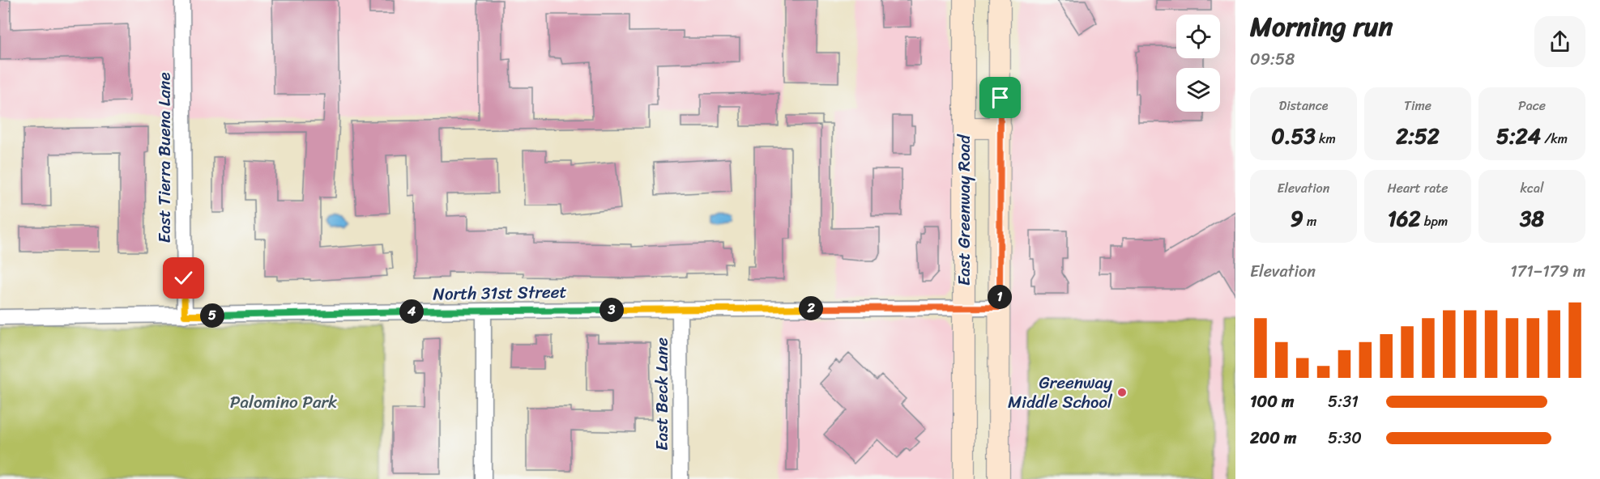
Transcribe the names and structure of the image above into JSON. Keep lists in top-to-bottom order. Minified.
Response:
{"streets":{"main road":["East Greenway Road"],"street":["East Tierra Buena Lane","North 31st Street","East Beck Lane"]},"crossings":[["East Tierra Buena Lane","North 31st Street"],["East Greenway Road","North 31st Street"],["North 31st Street","East Beck Lane"]],"parks":["Palomino Park"],"places":["Greenway Middle School"],"page":{"heading":["Morning run","09:58"],"stats":[["Distance","0.53 km"],["Time","2:52"],["Pace","5:24 /km"],["Elevation","9 m"],["Heart rate","162 bpm"],["kcal","38"]],"chart":["Elevation","171–179 m"],"pins":["1","2","3","4","5"],"list":[{"name":"100 m","note":"5:31"},{"name":"200 m","note":"5:30"}]}}
